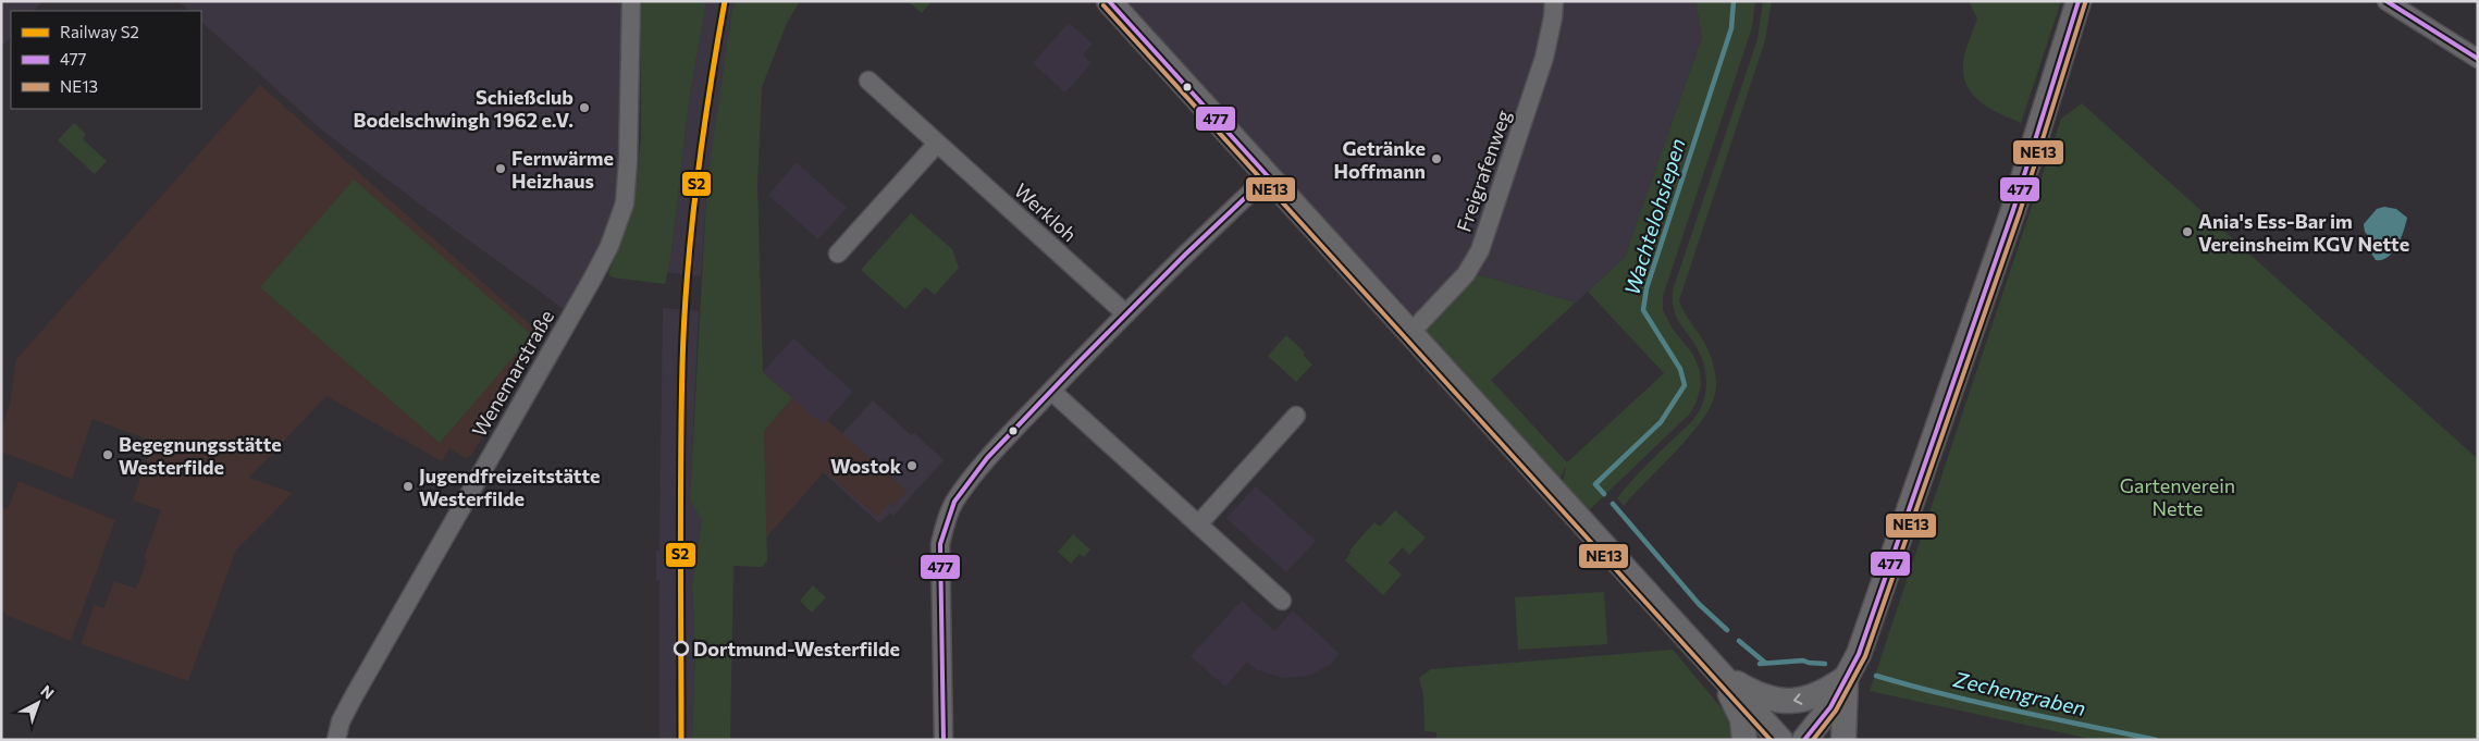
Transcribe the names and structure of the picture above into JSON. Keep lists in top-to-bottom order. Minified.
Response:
{"streets":{"street":["Freigrafenweg","Werkloh","Wenemarstraße"]},"water":["Wachtelohsiepen","Zechengraben"],"parks":["Gartenverein Nette"],"places":["Schießclub Bodelschwingh 1962 e.V.","Getränke Hoffmann","Fernwärme Heizhaus","Ania's Ess-Bar im Vereinsheim KGV Nette","Begegnungsstätte Westerfilde","Wostok","Jugendfreizeitstätte Westerfilde","Dortmund-Westerfilde"],"lines":["rail line S2","transit line 477","transit line NE13"],"legend":["Railway S2","477","NE13"],"north":"top right"}
